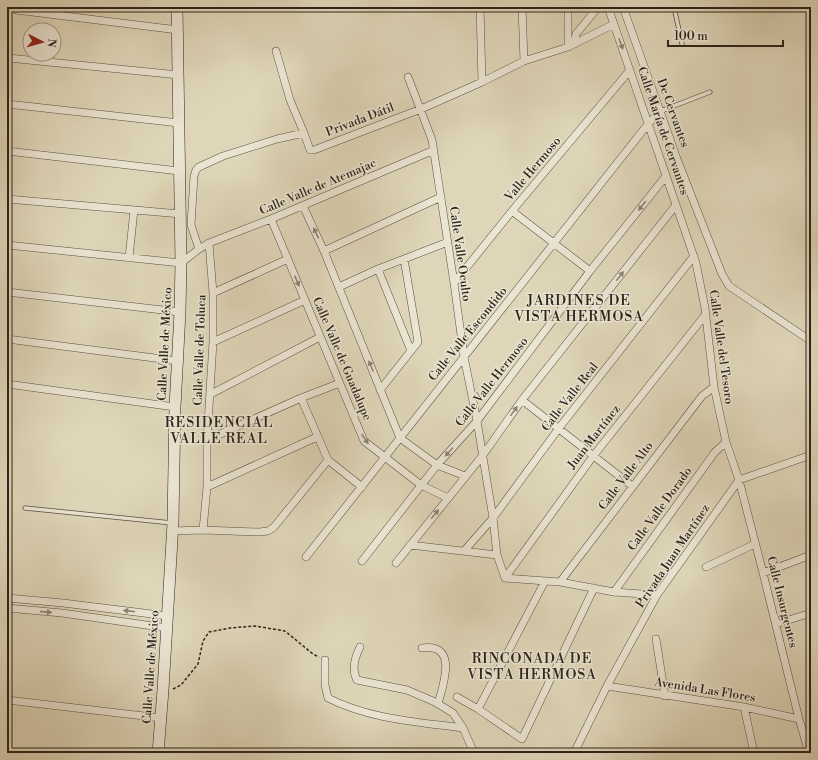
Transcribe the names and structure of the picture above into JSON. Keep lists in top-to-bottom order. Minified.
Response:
{"streets":{"street":["De Cervantes","Privada Dátil","Calle María de Cervantes","Valle Hermoso","Calle Valle de Atemajac","Calle Valle Oculto","Calle Valle Escondido","Calle Valle de México","Calle Valle del Tesoro","Calle Valle de Toluca","Calle Valle de Guadalupe","Calle Valle Hermoso","Calle Valle Real","Juan Martínez","Calle Valle Alto","Calle Valle Dorado","Privada Juan Martínez","Calle Insurgentes","Avenida Las Flores"]},"crossings":[["De Cervantes","Calle Valle Escondido"],["Privada Dátil","Calle María de Cervantes"],["Privada Dátil","Calle Valle Oculto"],["Calle María de Cervantes","Valle Hermoso"],["Calle María de Cervantes","Calle Valle Escondido"],["Calle María de Cervantes","Calle Valle del Tesoro"],["Calle María de Cervantes","Calle Valle Hermoso"],["Calle María de Cervantes","Calle Valle Real"],["Valle Hermoso","Calle Valle Oculto"],["Calle Valle de Atemajac","Calle Valle Oculto"],["Calle Valle de Atemajac","Calle Valle de México"],["Calle Valle de Atemajac","Calle Valle de Toluca"],["Calle Valle de Atemajac","Calle Valle de Guadalupe"],["Calle Valle Oculto","Calle Valle Escondido"],["Calle Valle Oculto","Calle Valle Hermoso"],["Calle Valle Oculto","Calle Valle Real"],["Calle Valle Oculto","Juan Martínez"],["Calle Valle Escondido","Calle Valle de Guadalupe"],["Calle Valle del Tesoro","Calle Valle Real"],["Calle Valle del Tesoro","Juan Martínez"],["Calle Valle del Tesoro","Calle Valle Alto"],["Calle Valle del Tesoro","Calle Valle Dorado"],["Calle Valle del Tesoro","Privada Juan Martínez"],["Calle Valle del Tesoro","Calle Insurgentes"],["Calle Valle de Guadalupe","Calle Valle Hermoso"],["Privada Juan Martínez","Calle Insurgentes"],["Privada Juan Martínez","Avenida Las Flores"],["Calle Insurgentes","Avenida Las Flores"]],"districts":["JARDINES DE VISTA HERMOSA","RESIDENCIAL VALLE REAL","RINCONADA DE VISTA HERMOSA"],"scale_bar":"100 m","north":"right"}
